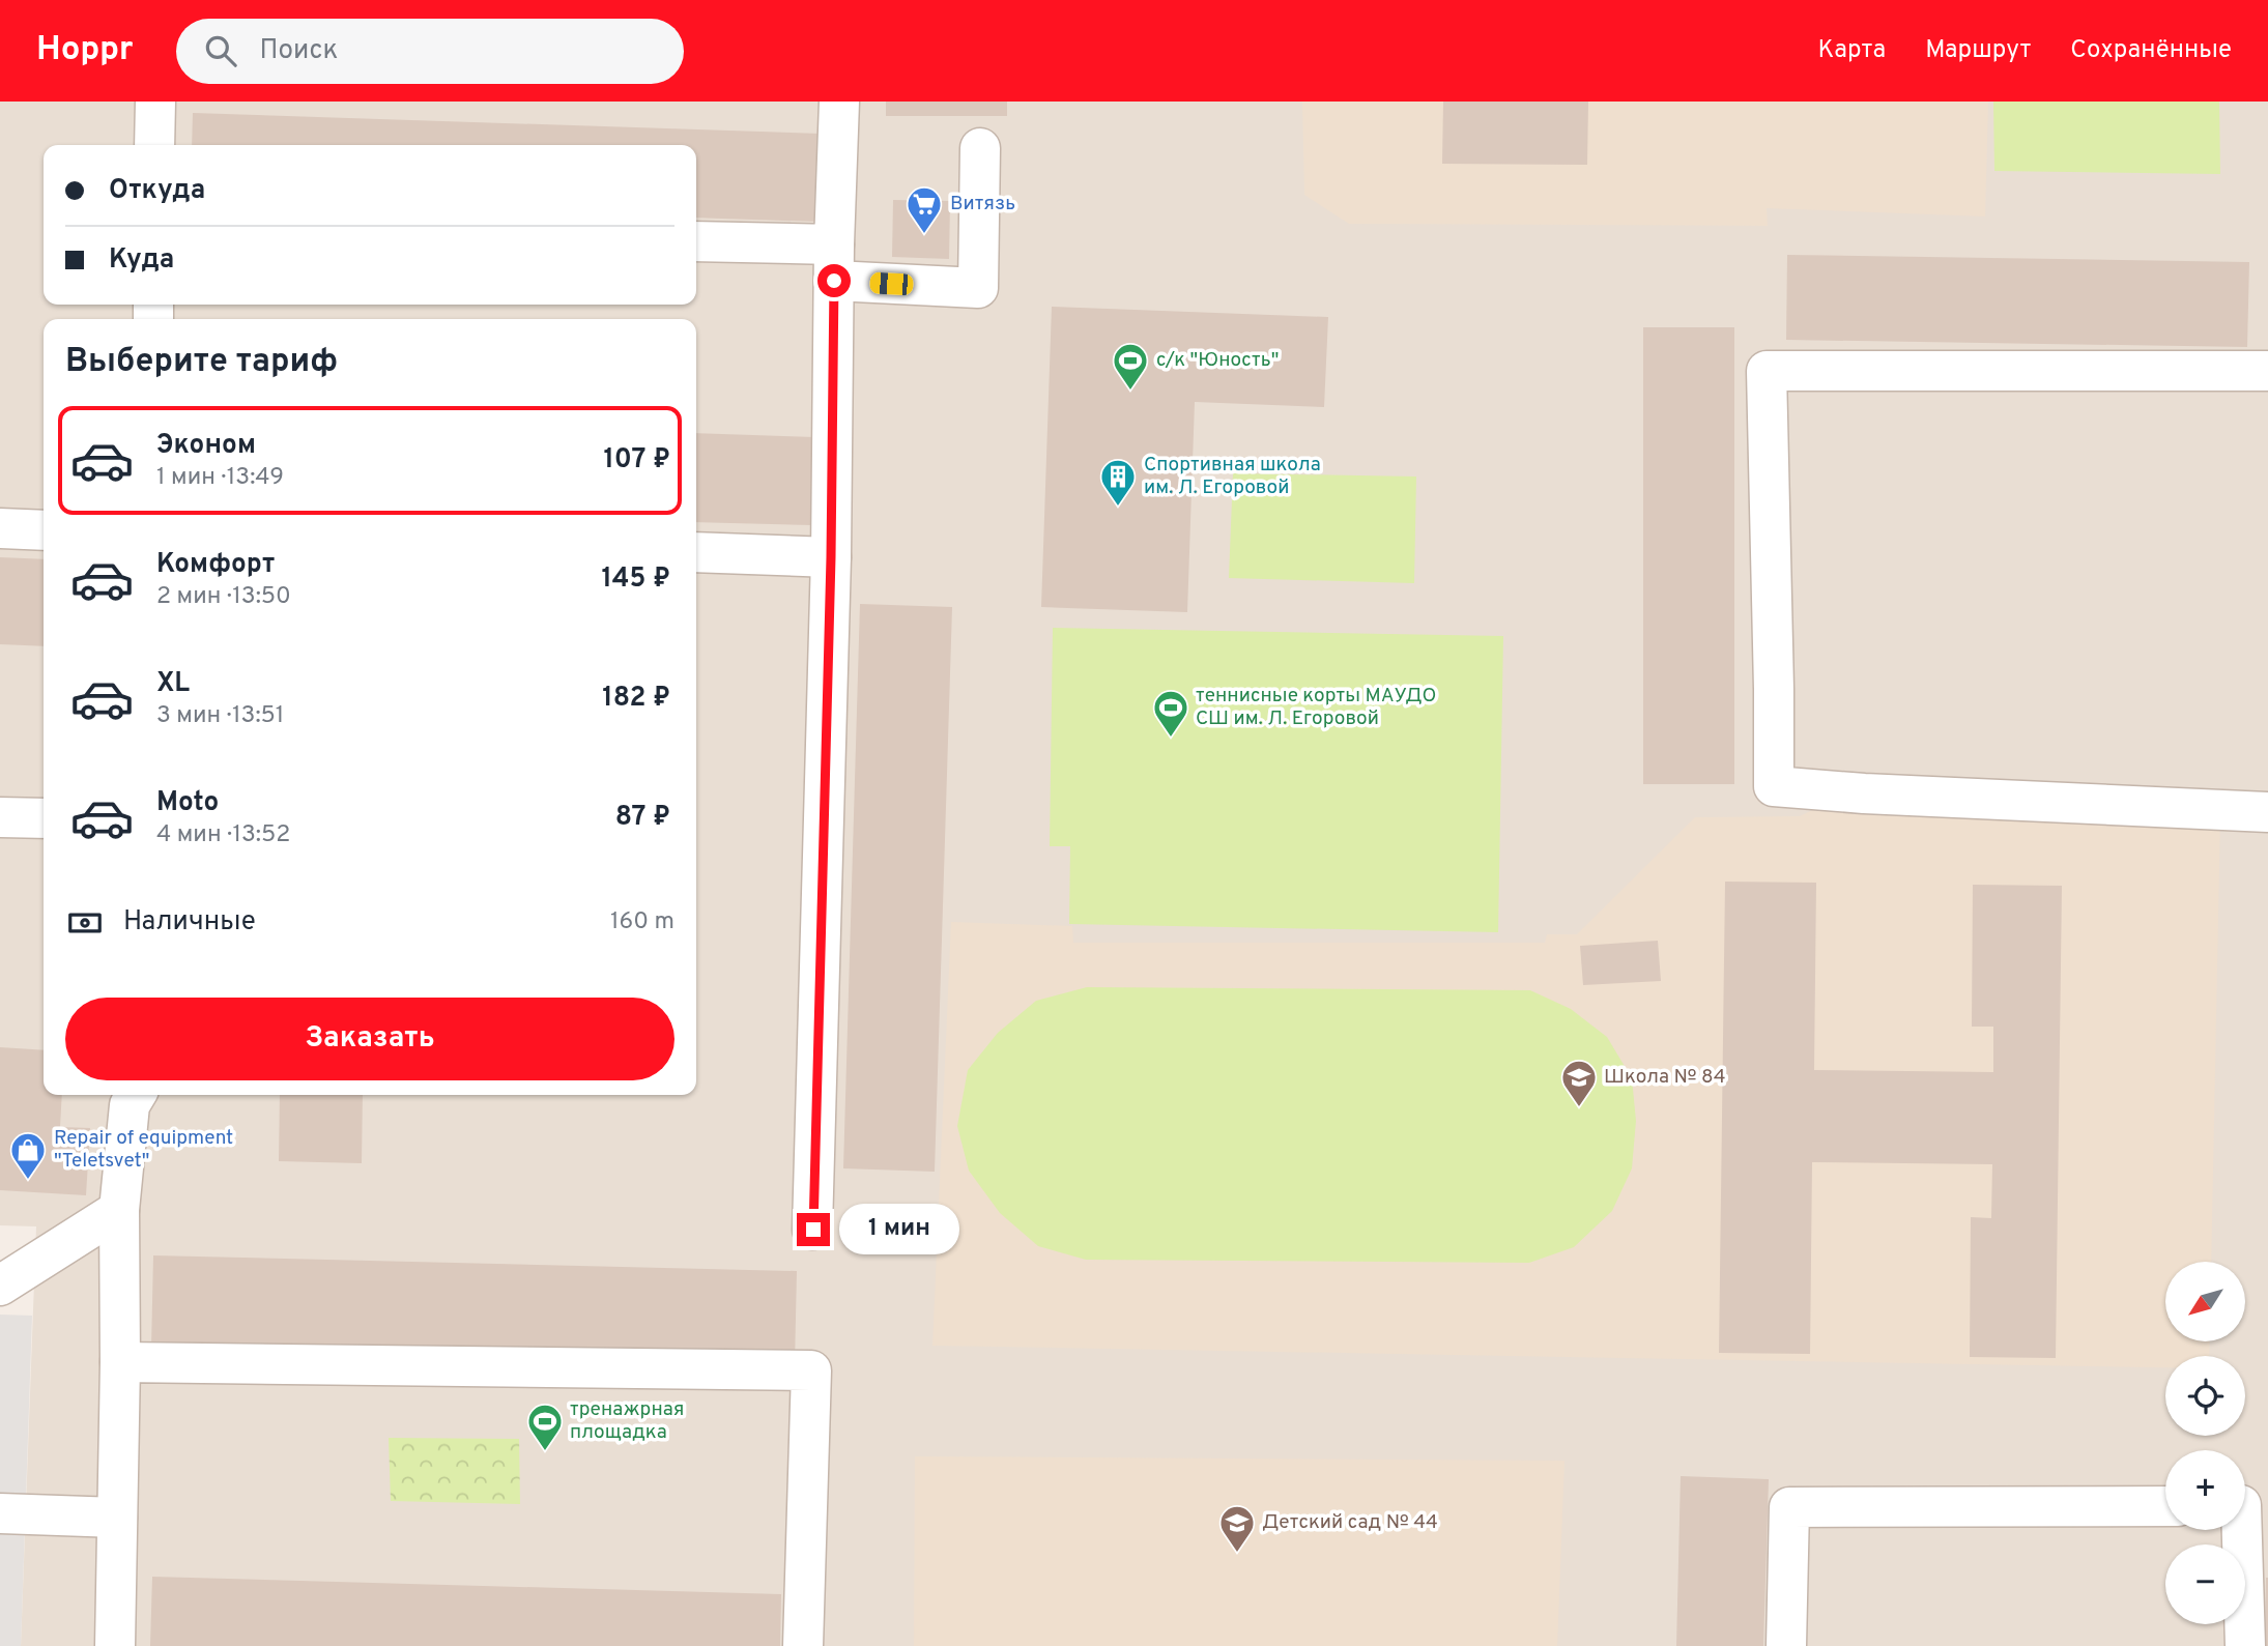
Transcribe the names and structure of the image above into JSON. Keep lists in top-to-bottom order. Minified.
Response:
{"places":{"supermarket":["Витязь"],"sports":["с/к \"Юность\"","теннисные корты МАУДО СШ им. Л. Егоровой","тренажрная площадка"],"building":["Спортивная школа им. Л. Егоровой"],"school or university":["Школа № 84","Детский сад № 44"],"shop":["Repair of equipment \"Teletsvet\""]},"north":"bottom left","page":{"header":"Hoppr","search":"Поиск","nav":["Карта","Маршрут","Сохранённые"],"banner":["Откуда","Куда"],"heading":"Выберите тариф","list":[{"name":"Эконом","note":"1 мин · 13:49","value":"107 ₽"},{"name":"Комфорт","note":"2 мин · 13:50","value":"145 ₽"},{"name":"XL","note":"3 мин · 13:51","value":"182 ₽"},{"name":"Moto","note":"4 мин · 13:52","value":"87 ₽"}],"pay":["Наличные","160 m"],"buttons":"Заказать","bubble":"1 мин","map_buttons":["+","−"]}}
